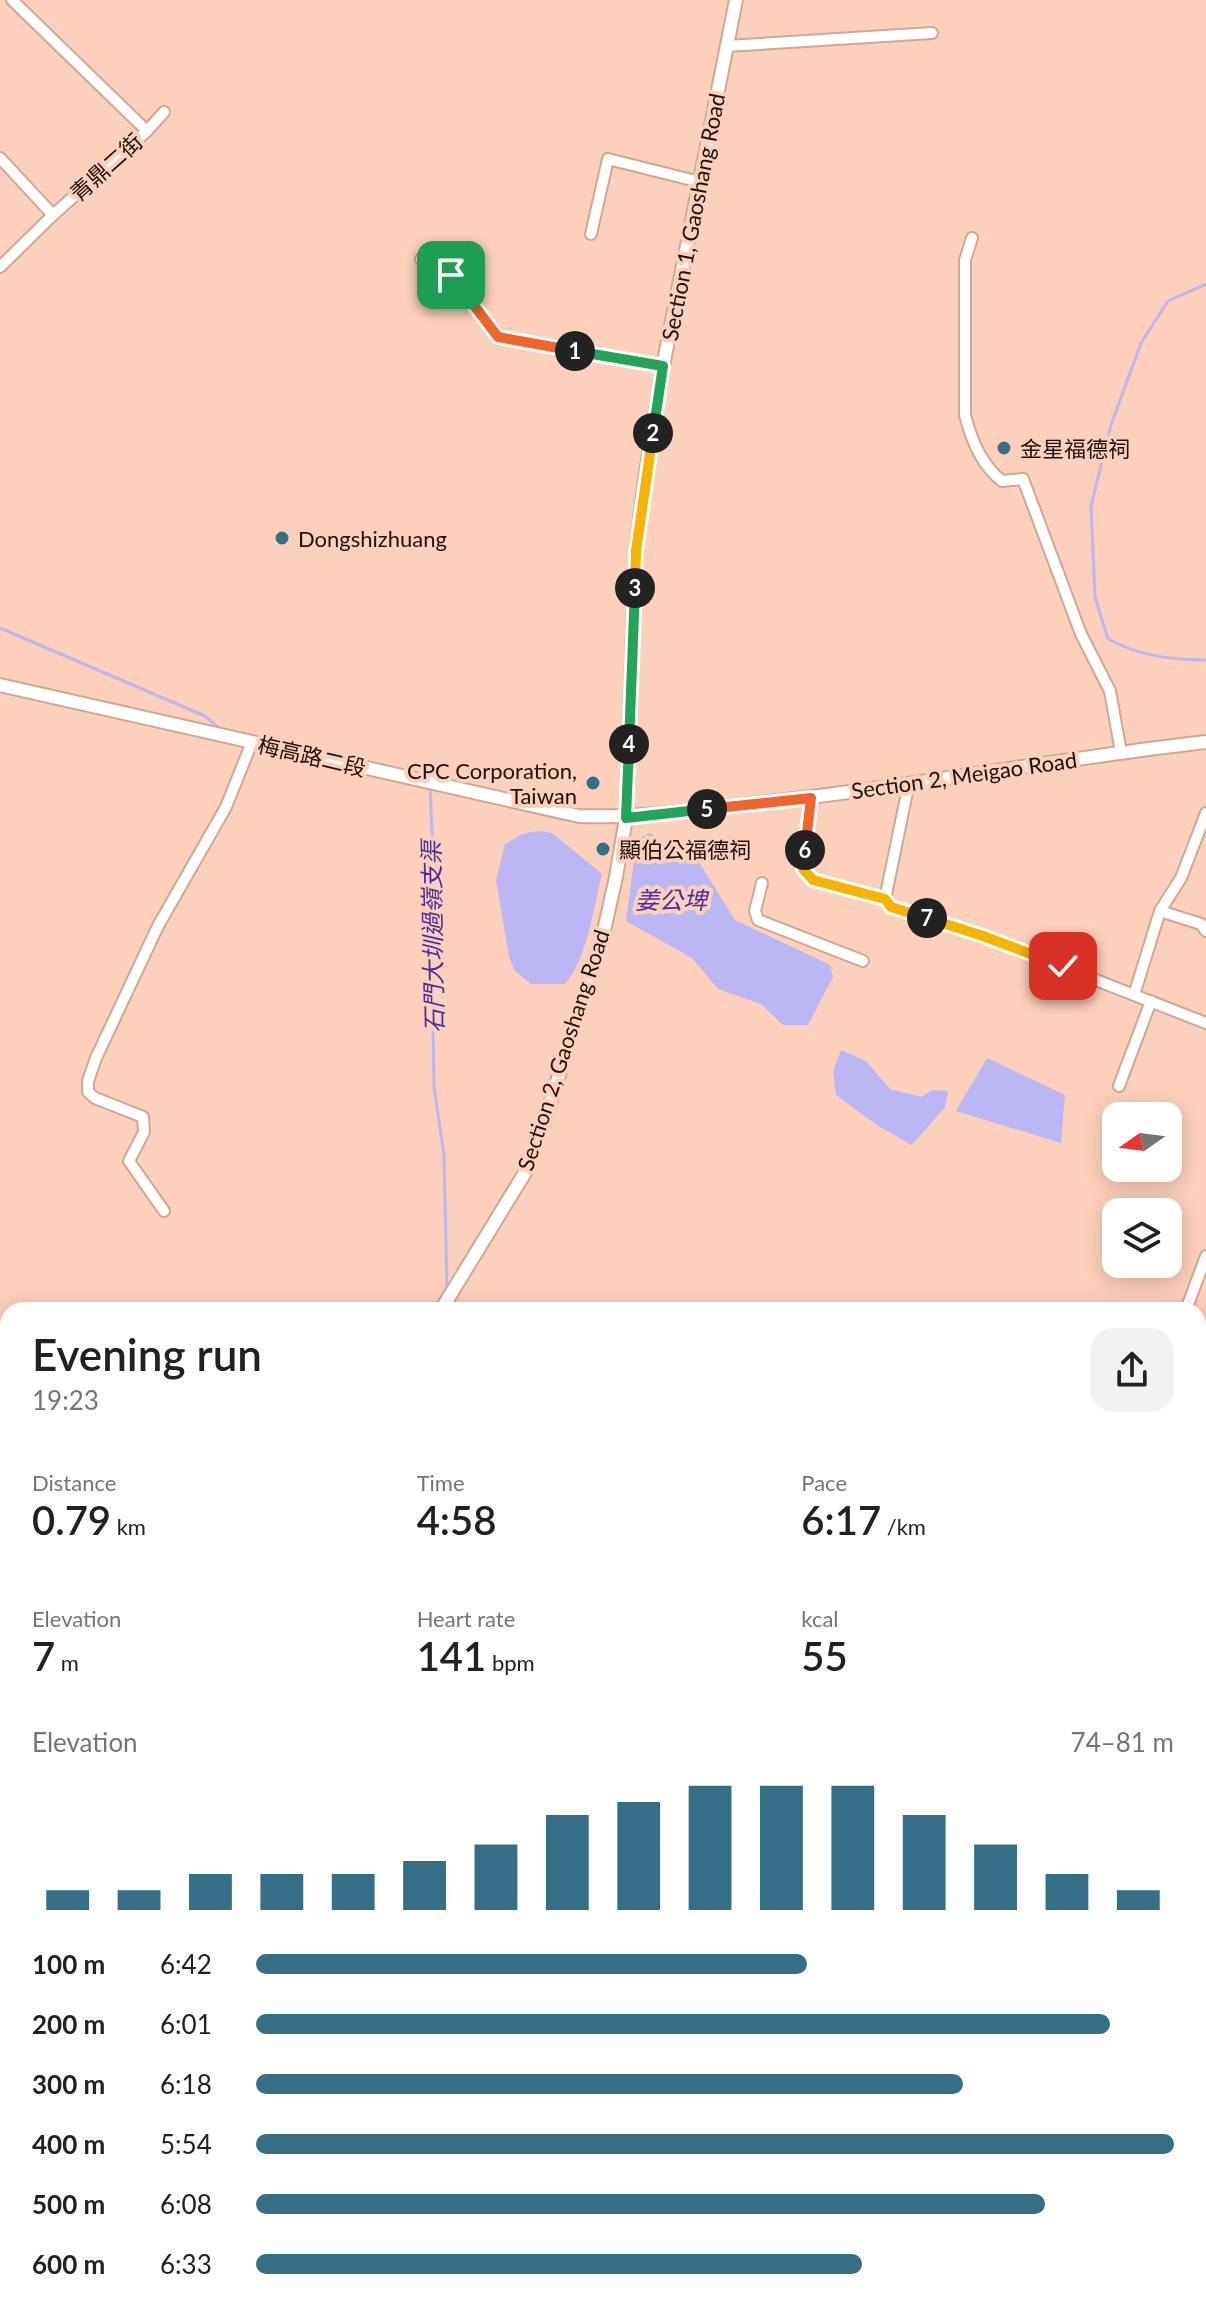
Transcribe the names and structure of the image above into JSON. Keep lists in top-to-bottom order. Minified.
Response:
{"streets":{"street":["青鼎二街","Section 1, Gaoshang Road","梅高路二段","Section 2, Meigao Road","Section 2, Gaoshang Road"]},"crossings":[["Section 1, Gaoshang Road","梅高路二段"],["Section 1, Gaoshang Road","Section 2, Meigao Road"],["Section 1, Gaoshang Road","Section 2, Gaoshang Road"],["梅高路二段","Section 2, Meigao Road"],["梅高路二段","Section 2, Gaoshang Road"],["Section 2, Meigao Road","Section 2, Gaoshang Road"]],"water":["姜公埤","石門大圳過嶺支渠"],"places":["金星福德祠","Dongshizhuang","CPC Corporation, Taiwan","顯伯公福德祠"],"north":"left","page":{"pins":["1","2","3","4","5","6","7"],"heading":["Evening run","19:23"],"stats":[["Distance","0.79 km"],["Time","4:58"],["Pace","6:17 /km"],["Elevation","7 m"],["Heart rate","141 bpm"],["kcal","55"]],"chart":["Elevation","74–81 m"],"list":[{"name":"100 m","note":"6:42"},{"name":"200 m","note":"6:01"},{"name":"300 m","note":"6:18"},{"name":"400 m","note":"5:54"},{"name":"500 m","note":"6:08"},{"name":"600 m","note":"6:33"}]}}
